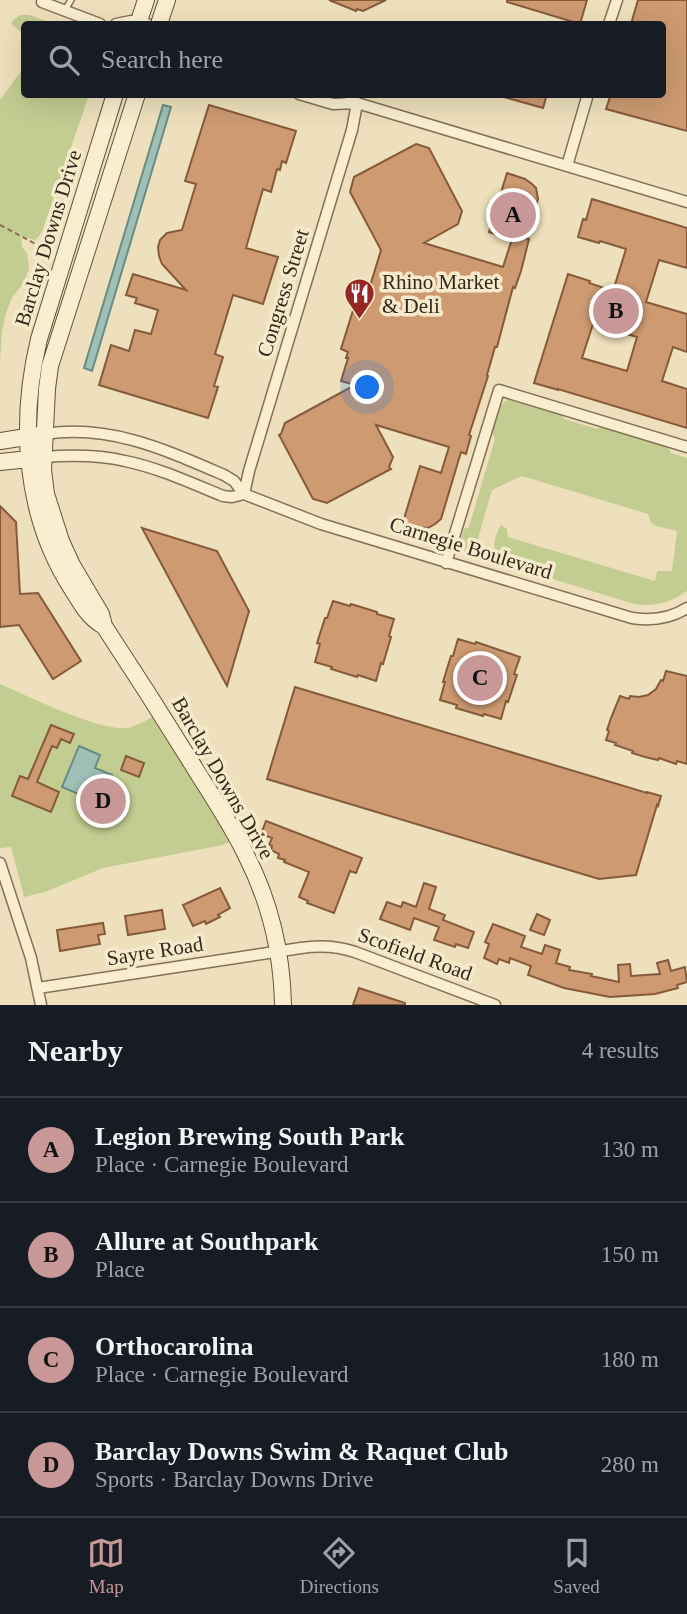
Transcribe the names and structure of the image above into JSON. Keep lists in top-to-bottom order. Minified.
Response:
{"streets":{"street":["Barclay Downs Drive","Congress Street","Carnegie Boulevard","Sayre Road","Scofield Road"]},"crossings":[["Barclay Downs Drive","Carnegie Boulevard"],["Barclay Downs Drive","Sayre Road"],["Barclay Downs Drive","Scofield Road"],["Congress Street","Carnegie Boulevard"],["Sayre Road","Scofield Road"]],"places":{"restaurant":["Rhino Market & Deli"]},"page":{"search":"Search here","pins":["A","B","C","D"],"heading":["Nearby","4 results"],"list":[{"mark":"A","name":"Legion Brewing South Park","note":"Place · Carnegie Boulevard","value":"130 m"},{"mark":"B","name":"Allure at Southpark","note":"Place","value":"150 m"},{"mark":"C","name":"Orthocarolina","note":"Place · Carnegie Boulevard","value":"180 m"},{"mark":"D","name":"Barclay Downs Swim & Raquet Club","note":"Sports · Barclay Downs Drive","value":"280 m"}],"nav":["Map","Directions","Saved"]}}
